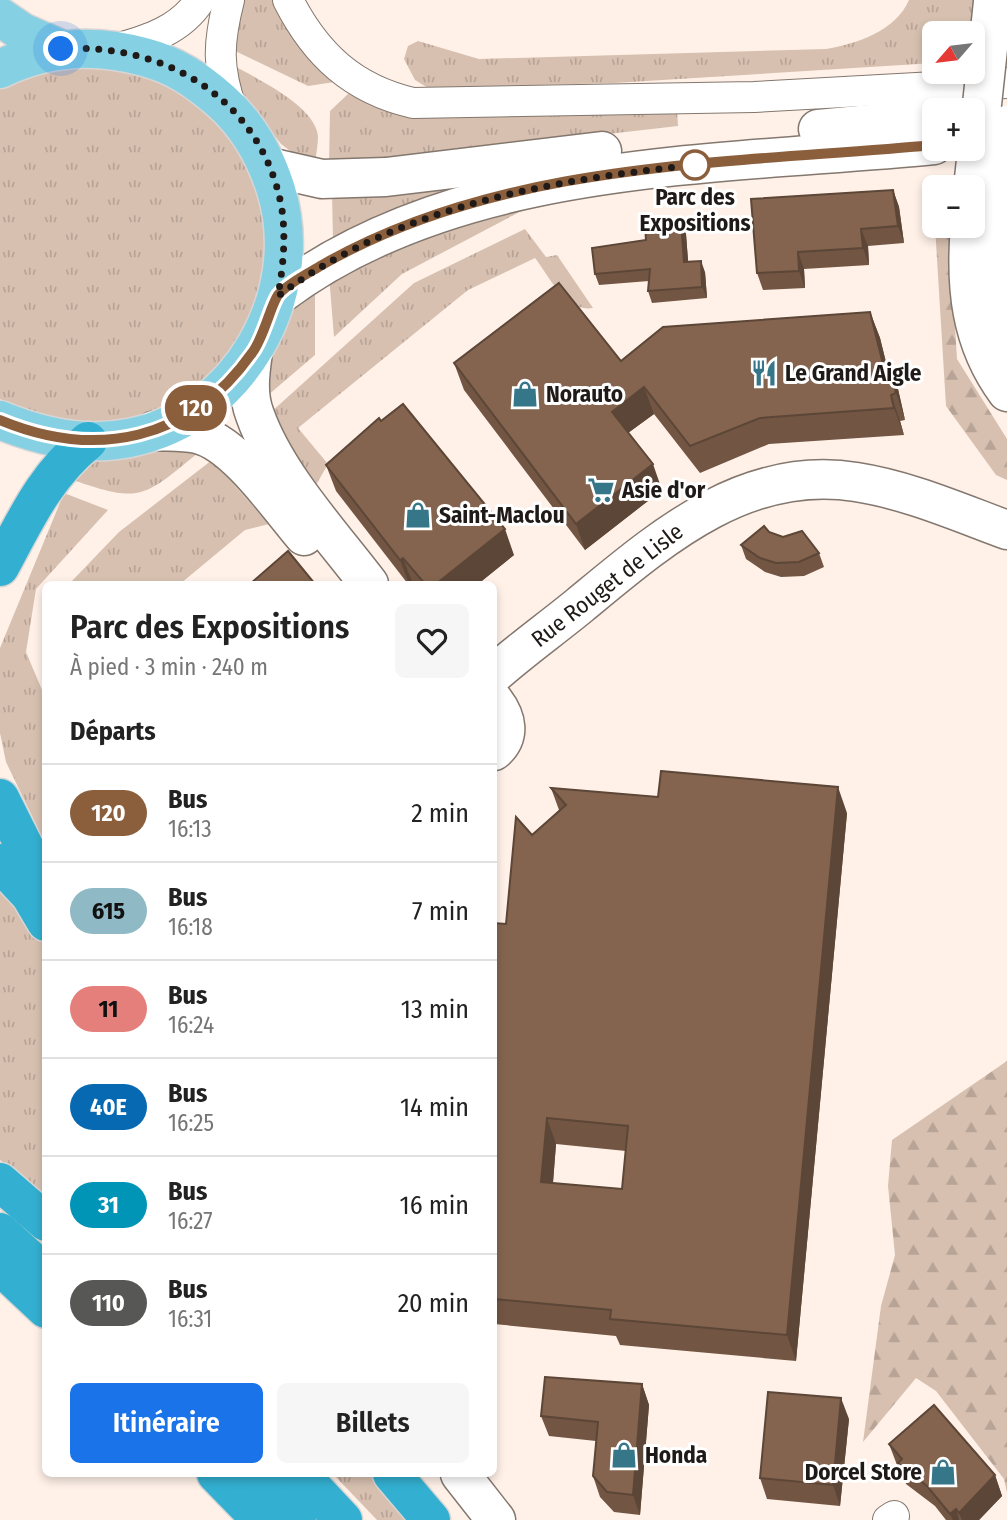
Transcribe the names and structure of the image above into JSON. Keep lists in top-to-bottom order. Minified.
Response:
{"streets":{"street":["Rue Rouget de Lisle"]},"places":{"other":["Parc des Expositions"],"restaurant":["Le Grand Aigle"],"shop":["Norauto","Saint-Maclou","Honda","Dorcel Store"],"supermarket":["Asie d'or"]},"lines":["bus line 120"],"north":"bottom left","page":{"on_map":"120","map_buttons":["+","−"],"heading":[["Parc des Expositions","À pied · 3 min · 240 m"],"Départs"],"list":[{"mark":"120","name":"Bus","note":"16:13","value":"2 min"},{"mark":"615","name":"Bus","note":"16:18","value":"7 min"},{"mark":"11","name":"Bus","note":"16:24","value":"13 min"},{"mark":"40E","name":"Bus","note":"16:25","value":"14 min"},{"mark":"31","name":"Bus","note":"16:27","value":"16 min"},{"mark":"110","name":"Bus","note":"16:31","value":"20 min"}],"buttons":["Itinéraire","Billets"]}}
